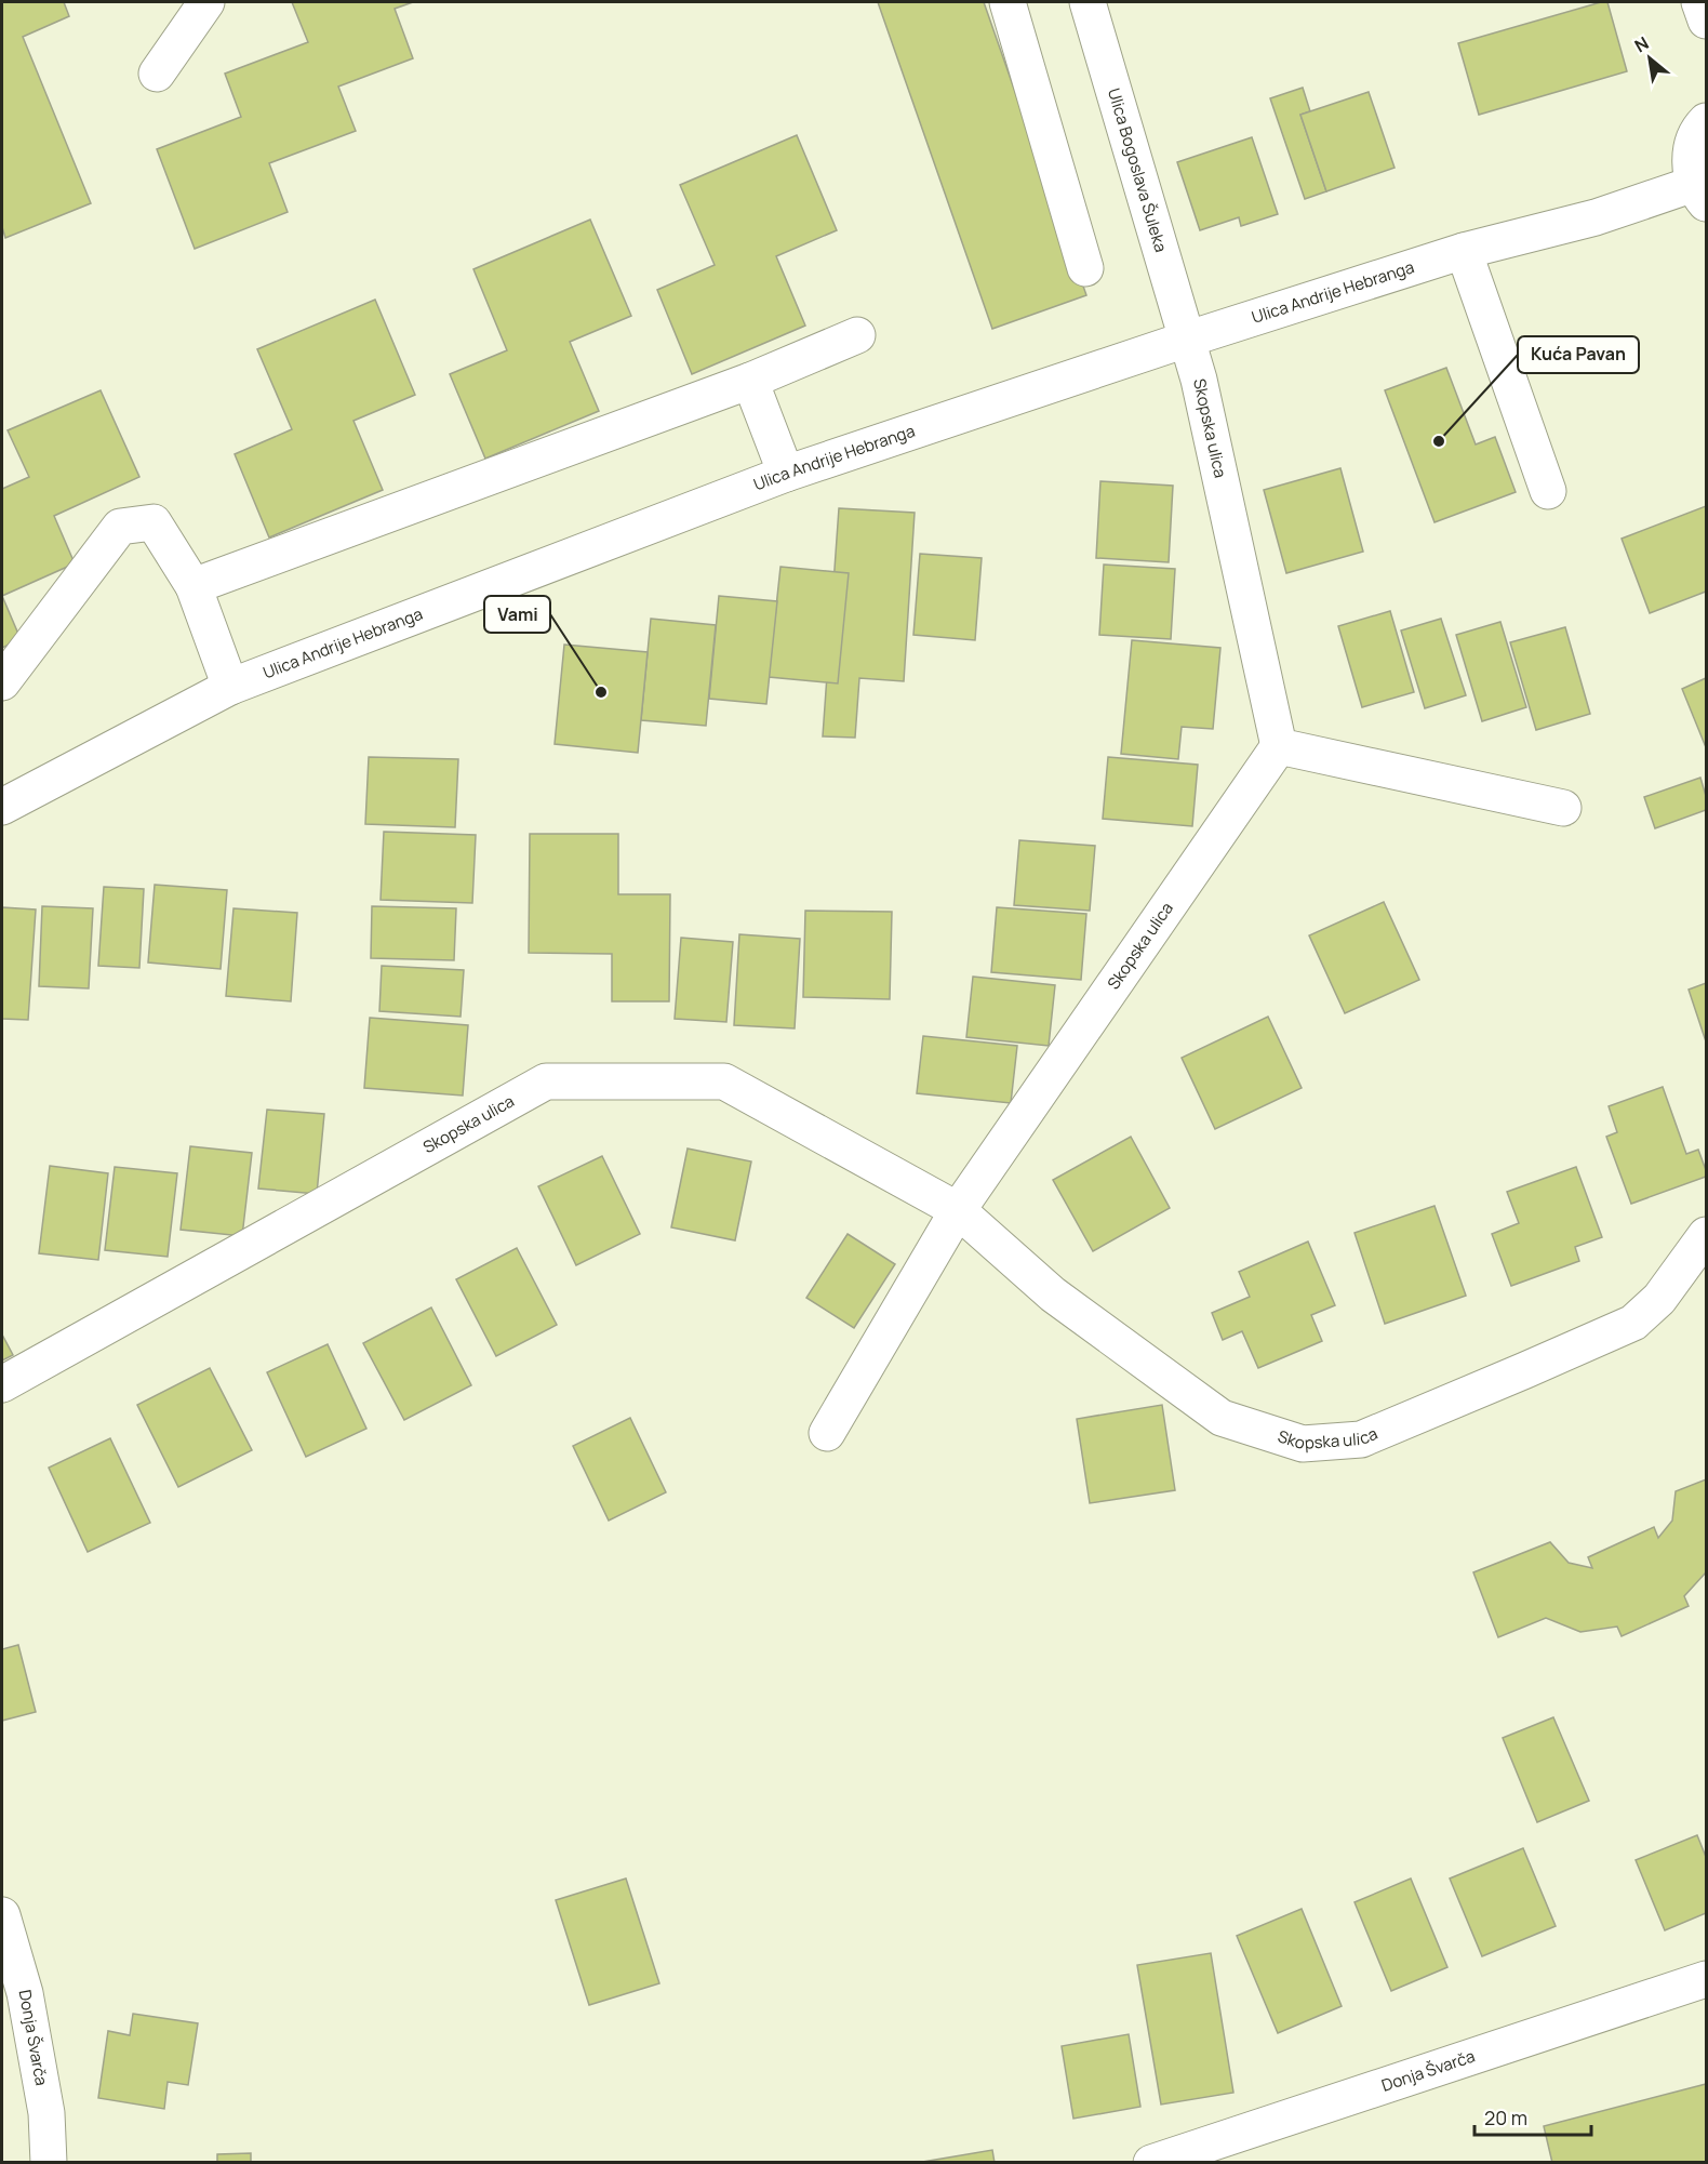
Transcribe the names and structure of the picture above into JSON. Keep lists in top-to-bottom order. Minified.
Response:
{"streets":{"street":["Ulica Bogoslava Šuleka","Ulica Andrije Hebranga","Skopska ulica","Donja Švarča"]},"crossings":[["Ulica Bogoslava Šuleka","Ulica Andrije Hebranga"],["Ulica Bogoslava Šuleka","Skopska ulica"],["Ulica Andrije Hebranga","Skopska ulica"]],"places":["Kuća Pavan","Vami"],"scale_bar":"20 m","north":"top left"}
